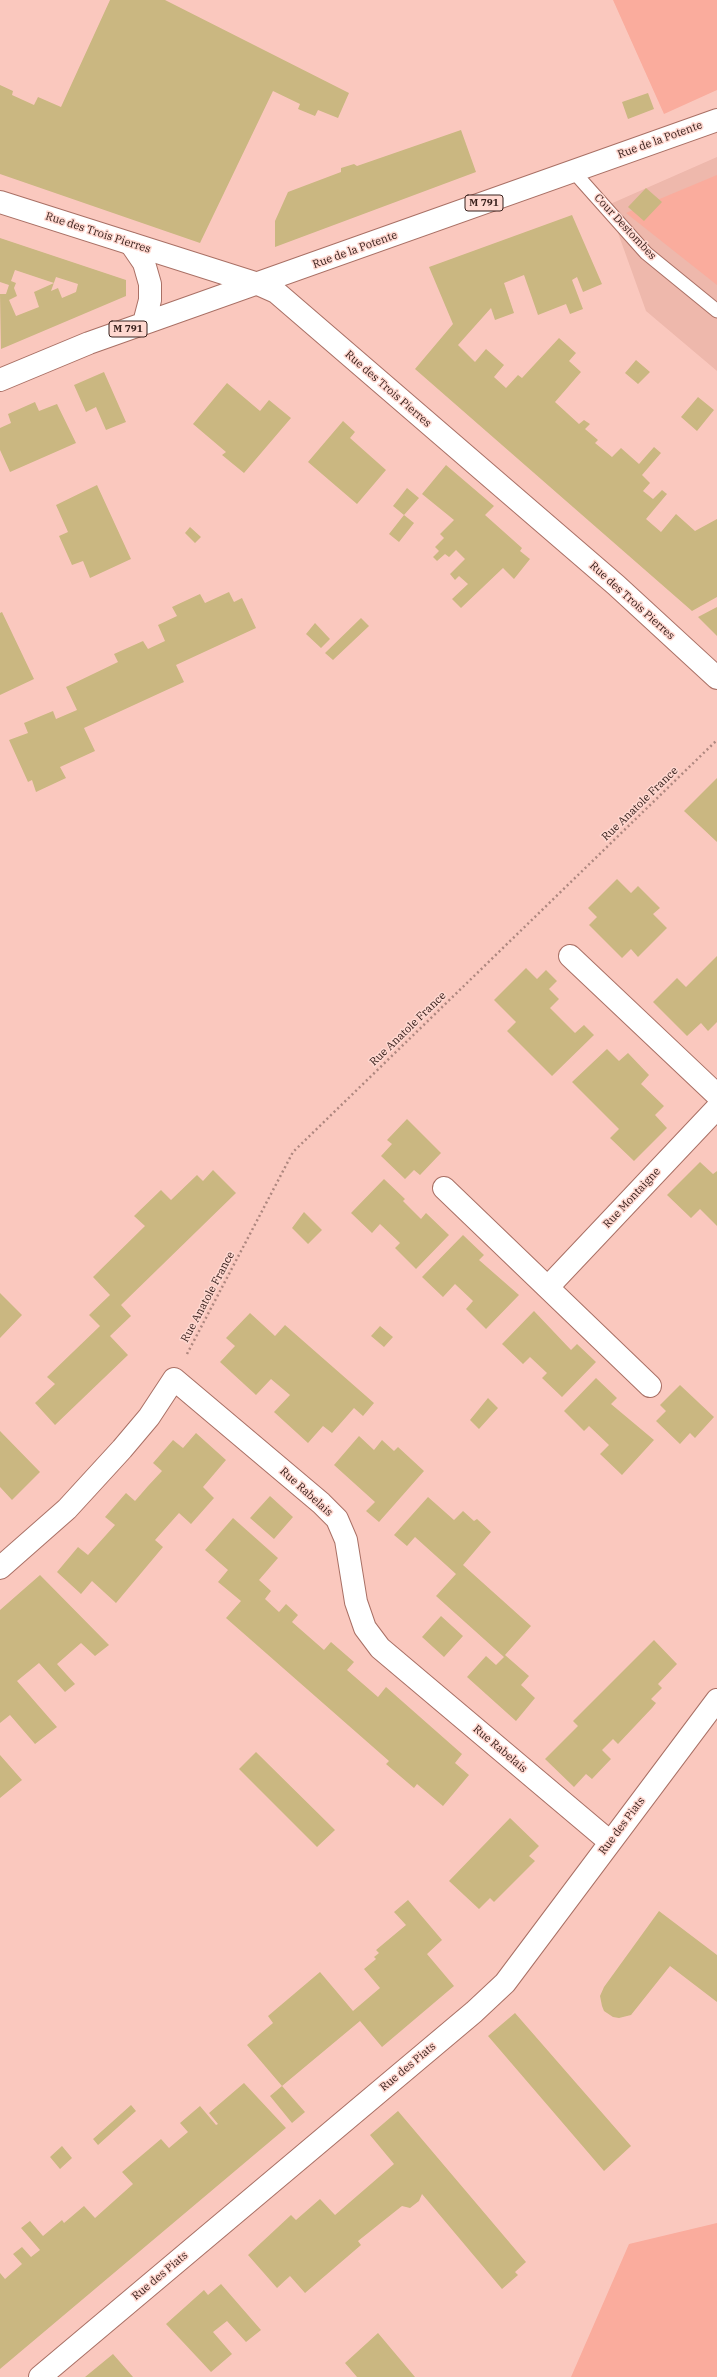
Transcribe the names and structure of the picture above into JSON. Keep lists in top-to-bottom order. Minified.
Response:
{"streets":{"street":["Rue de la Potente","M 791","Rue des Trois Pierres","Rue Montaigne","Rue Rabelais","Rue des Piats"],"lane":["Cour Destombes"],"path":["Rue Anatole France"]},"crossings":[["Rue de la Potente","Cour Destombes"],["Rue de la Potente","Rue des Trois Pierres"],["Rue Anatole France","Rue Rabelais"],["Rue Rabelais","Rue des Piats"]]}
